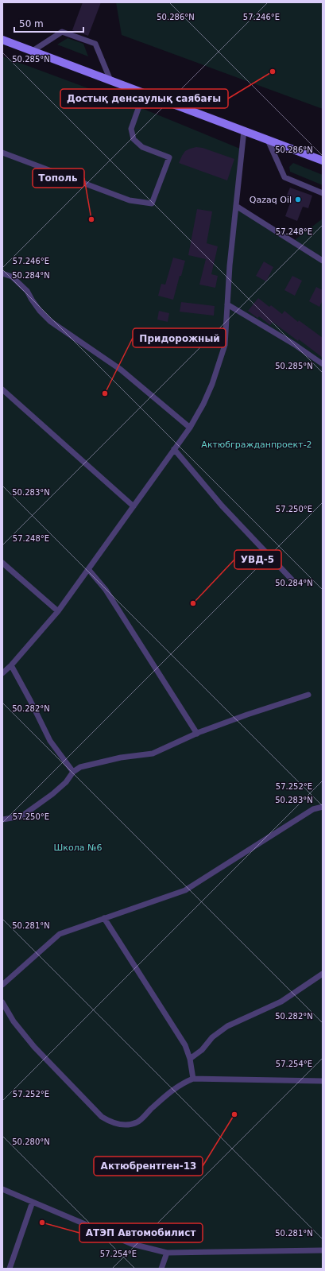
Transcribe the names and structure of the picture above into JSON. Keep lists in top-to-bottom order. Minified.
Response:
{"parks":["Актюбгражданпроект-2","Школа №6"],"places":["Достық денсаулық саябағы","Qazaq Oil","Тополь","Придорожный","УВД-5","Актюбрентген-13","АТЭП Автомобилист"],"scale_bar":"50 m","coordinates":["50.286°N","57.246°E","50.285°N","57.248°E","50.284°N","50.283°N","57.250°E","50.282°N","57.252°E","50.281°N","57.254°E","50.280°N"]}
